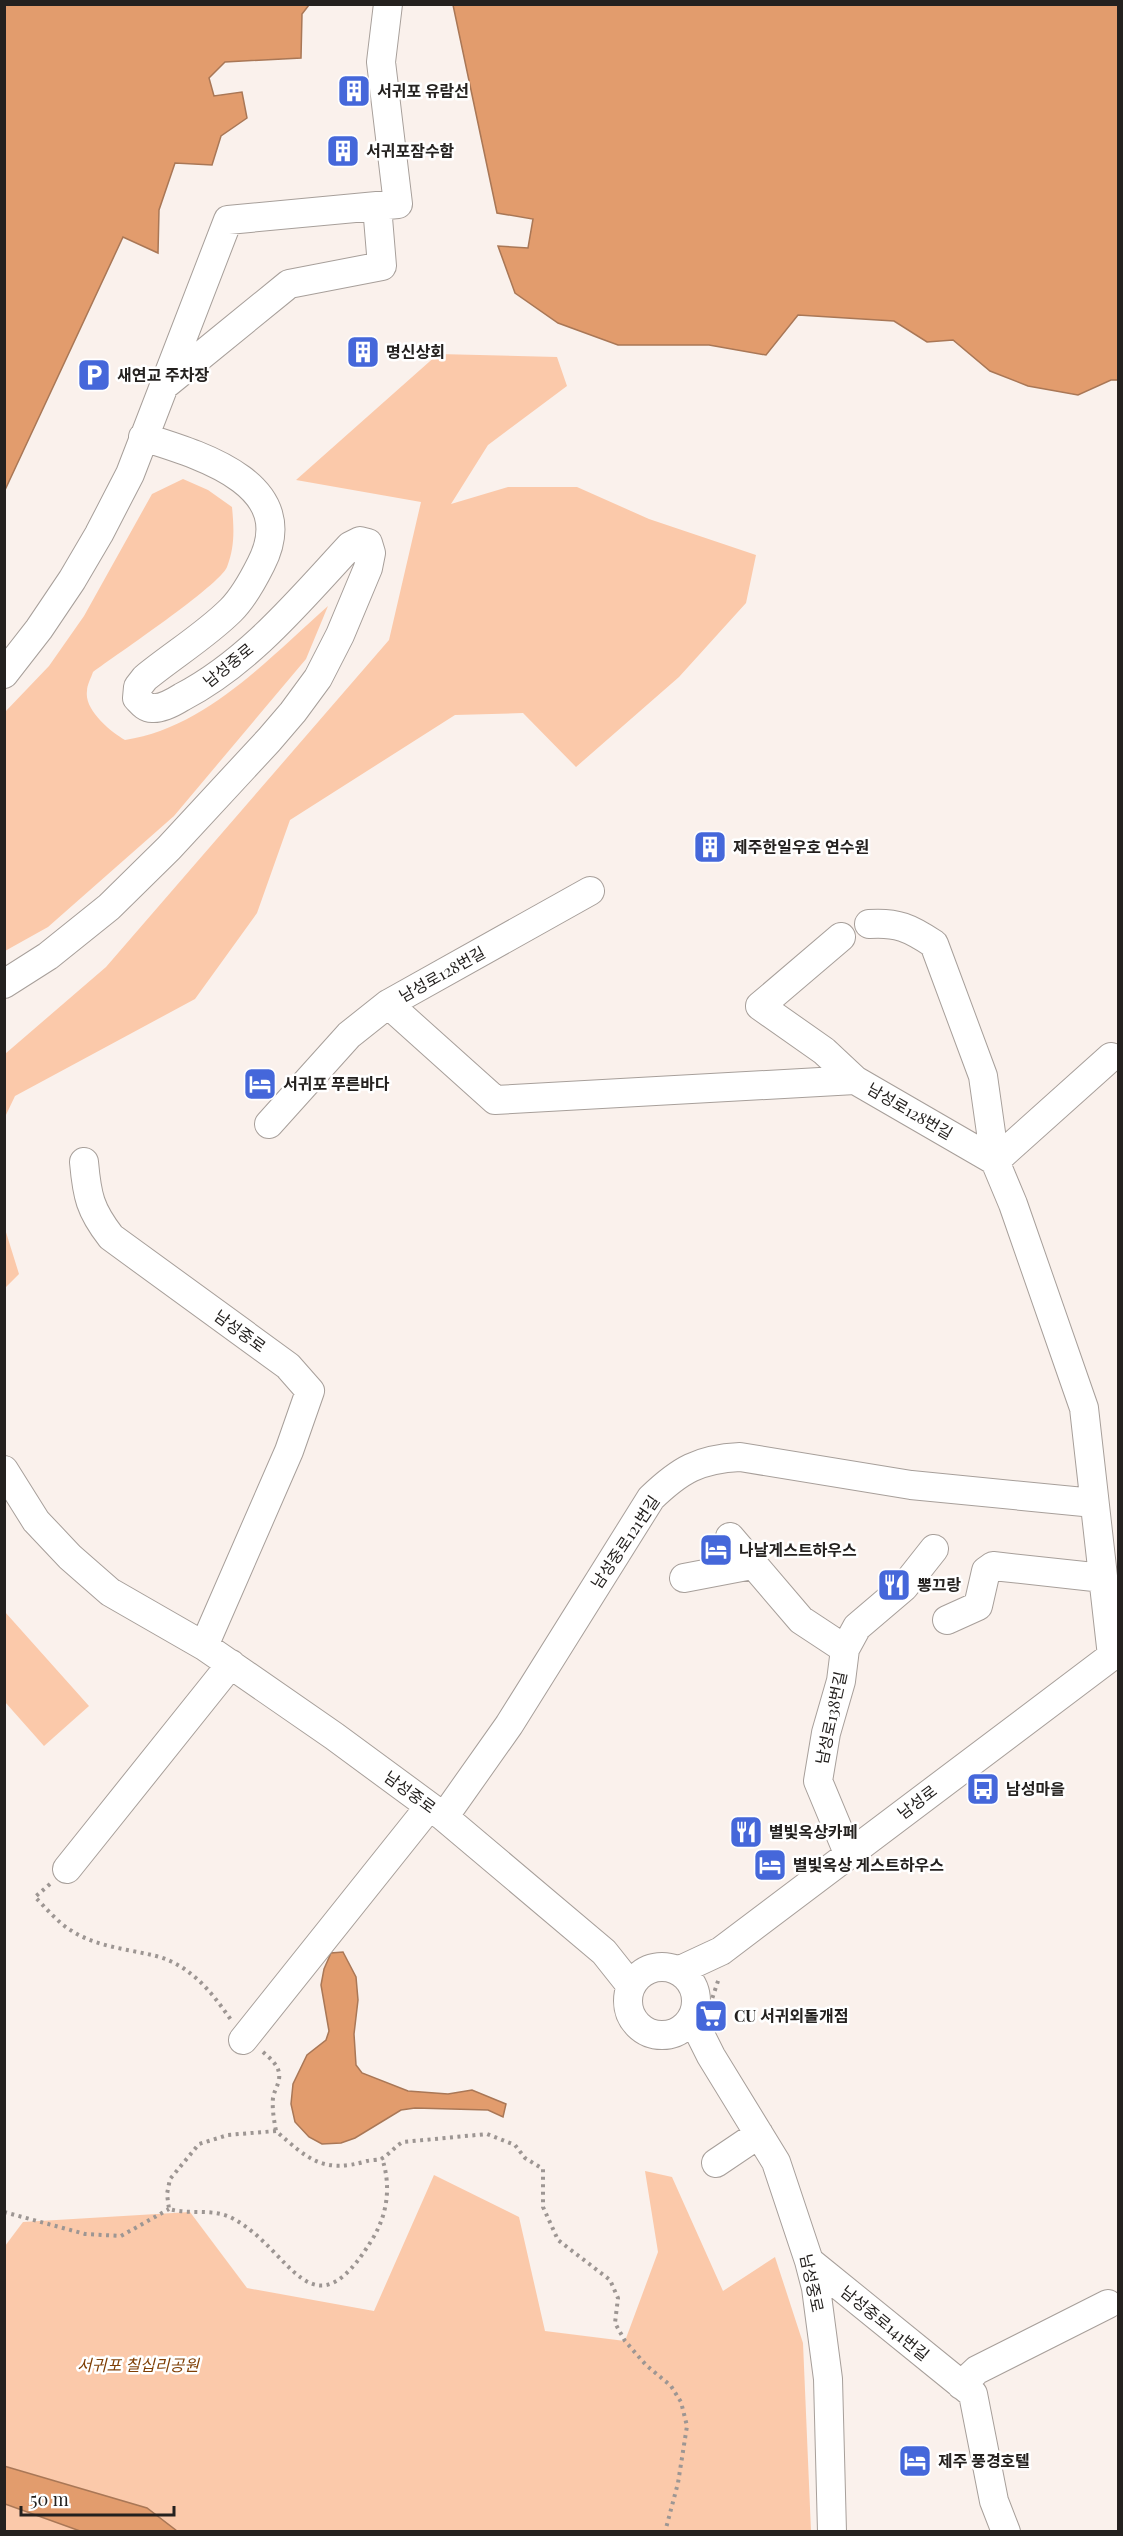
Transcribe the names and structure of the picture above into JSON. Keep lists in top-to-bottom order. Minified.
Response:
{"streets":{"street":["남성중로","남성로128번길","남성중로121번길","남성로138번길","남성로","남성중로141번길"]},"crossings":[["남성중로","남성중로121번길"],["남성중로","남성로"],["남성중로","남성중로141번길"],["남성로138번길","남성로"]],"parks":["서귀포 칠십리공원"],"places":{"building":["서귀포 유람선","서귀포잠수함","명신상회","제주한일우호 연수원"],"parking":["새연교 주차장"],"hotel":["서귀포 푸른바다","나날게스트하우스","별빛옥상 게스트하우스","제주 풍경호텔"],"restaurant":["뽕끄랑","별빛옥상카페"],"bus stop":["남성마을"],"supermarket":["CU 서귀외돌개점"]},"scale_bar":"50 m"}
